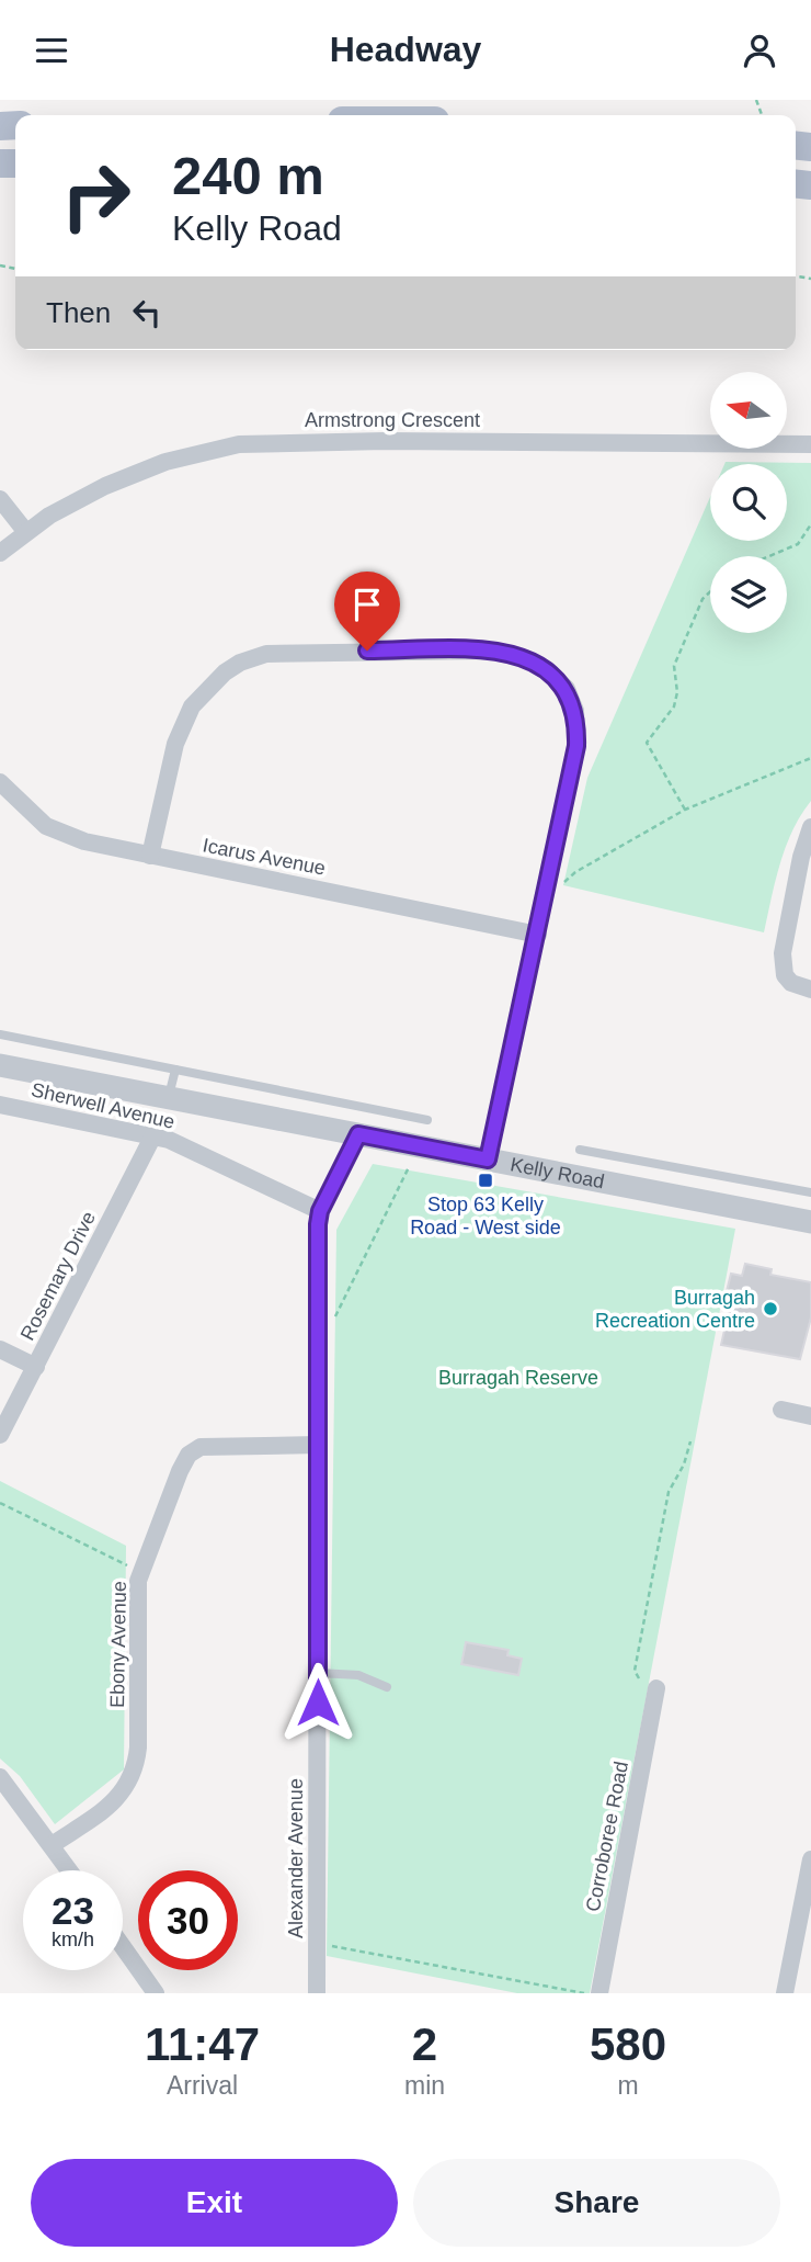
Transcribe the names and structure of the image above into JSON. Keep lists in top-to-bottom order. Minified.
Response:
{"streets":{"street":["Armstrong Crescent","Icarus Avenue","Sherwell Avenue","Kelly Road","Rosemary Drive","Ebony Avenue","Corroboree Road","Alexander Avenue"]},"crossings":[["Sherwell Avenue","Rosemary Drive"],["Sherwell Avenue","Alexander Avenue"],["Kelly Road","Alexander Avenue"],["Ebony Avenue","Alexander Avenue"]],"parks":["Burragah Reserve"],"places":{"transit":["Stop 63 Kelly Road - West side"],"other":["Burragah Recreation Centre"]},"north":"left","page":{"header":"Headway","turn":["240 m","Kelly Road"],"then":"Then","speed":"23 km/h","limit":"30","eta":["11:47","Arrival","2","min","580","m"],"buttons":["Exit","Share"]}}
